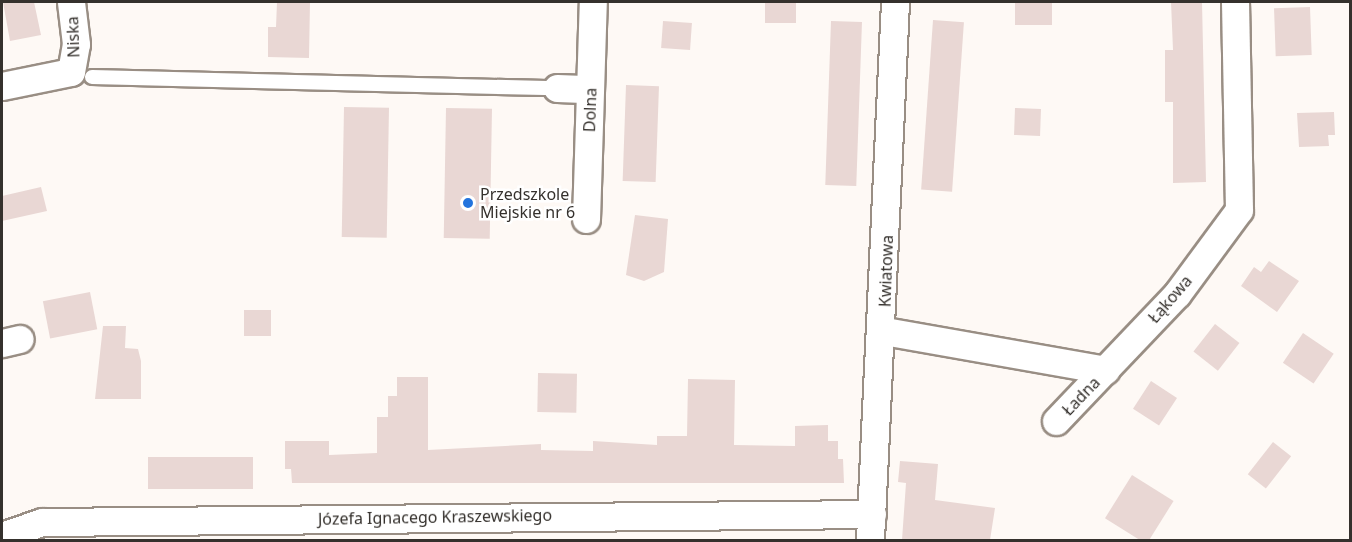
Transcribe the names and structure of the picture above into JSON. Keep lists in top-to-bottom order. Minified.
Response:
{"streets":{"street":["Niska","Dolna","Kwiatowa","Łąkowa","Ładna","Józefa Ignacego Kraszewskiego"]},"crossings":[["Kwiatowa","Józefa Ignacego Kraszewskiego"],["Łąkowa","Ładna"]],"places":["Przedszkole Miejskie nr 6"]}
